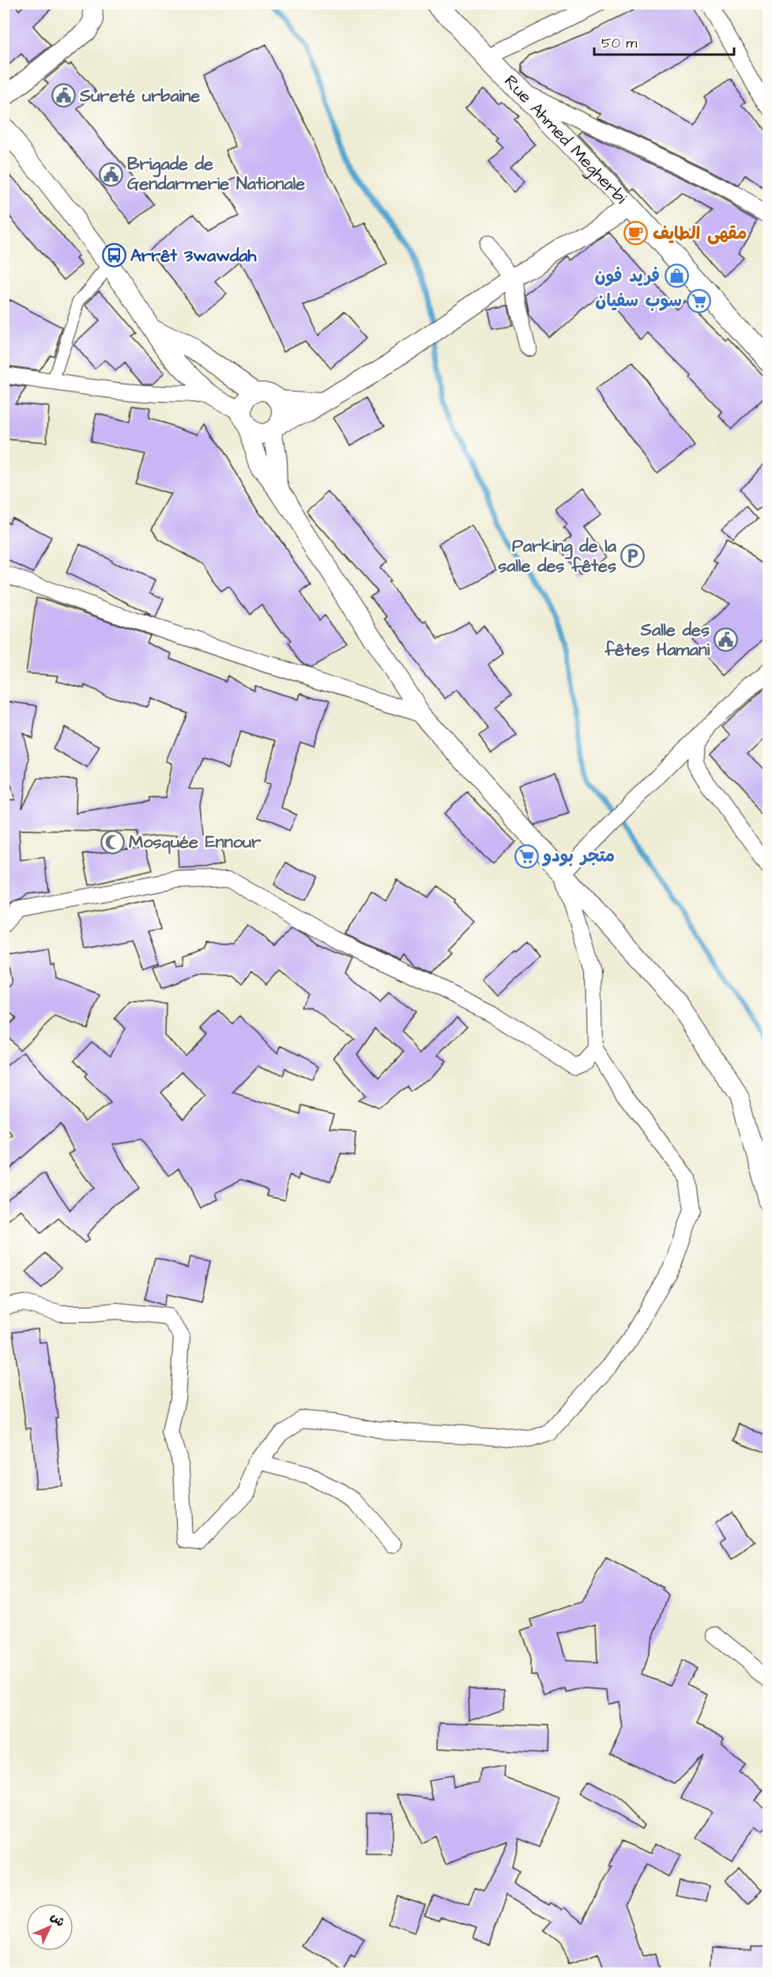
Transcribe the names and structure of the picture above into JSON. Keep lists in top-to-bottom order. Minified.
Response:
{"streets":{"main road":["Rue Ahmed Megherbi"]},"places":{"public building":["Sureté urbaine","Brigade de Gendarmerie Nationale","Salle des fêtes Hamani"],"cafe":["مقهى الطايف"],"bus stop":["Arrêt 3wawdah"],"shop":["فريد فون"],"supermarket":["سوب سفيان","متجر بودو"],"parking":["Parking de la salle des fêtes"],"mosque":["Mosquée Ennour"]},"scale_bar":"50 m","north":"top right"}
